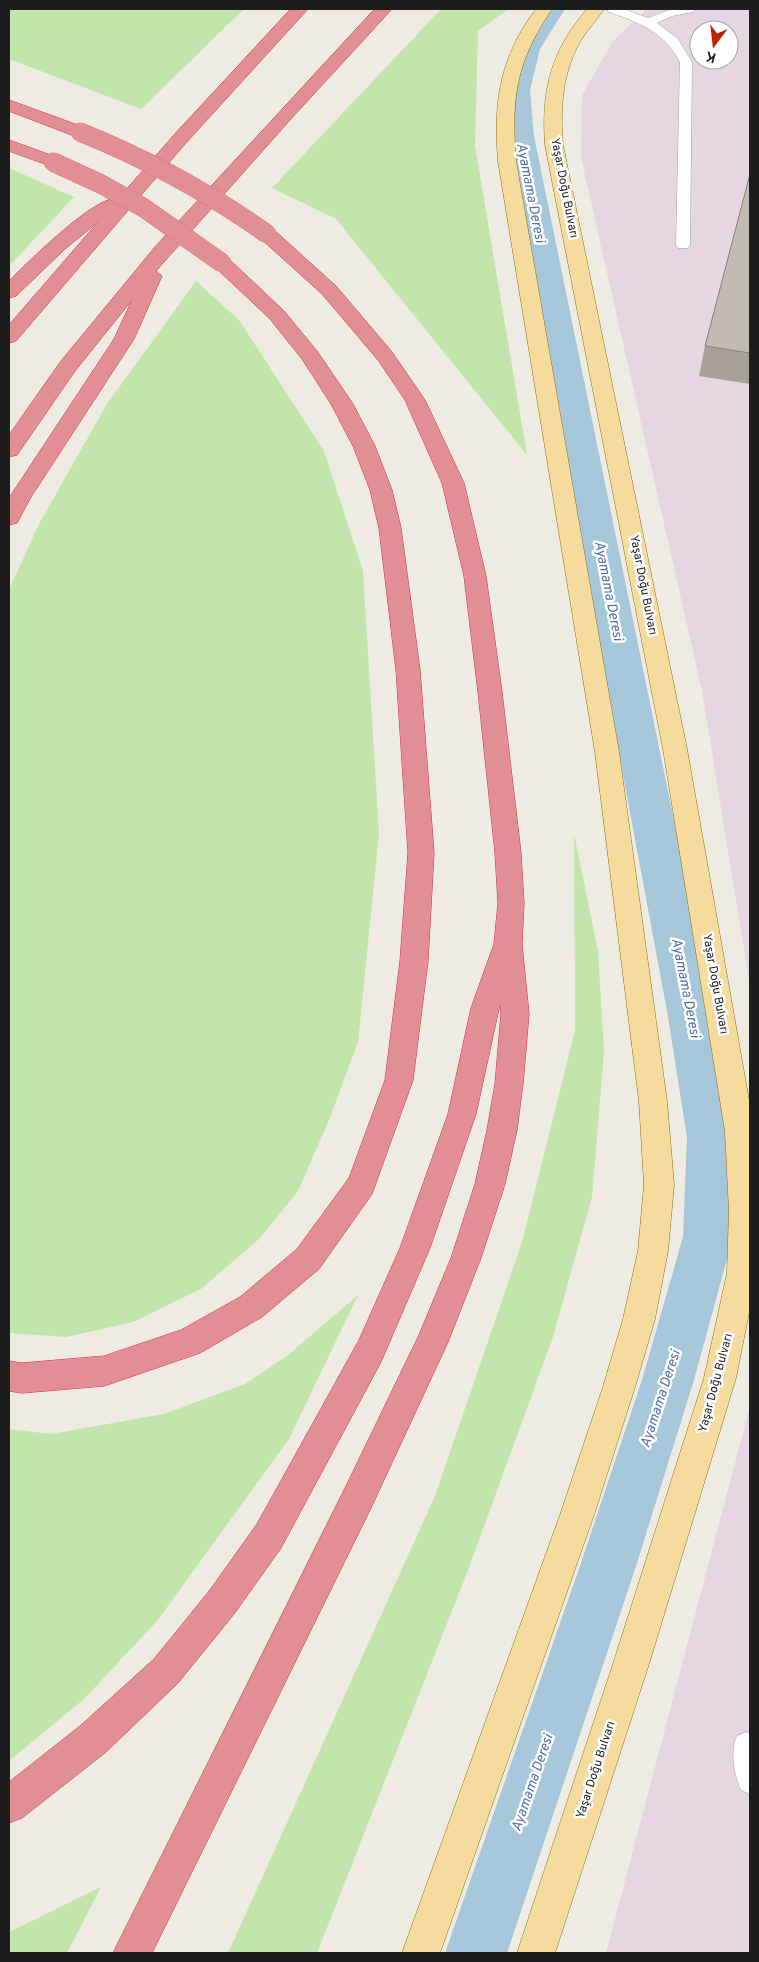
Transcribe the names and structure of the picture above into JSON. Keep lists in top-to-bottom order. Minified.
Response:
{"streets":{"main road":["Yaşar Doğu Bulvarı"]},"water":["Ayamama Deresi"],"north":"bottom"}
